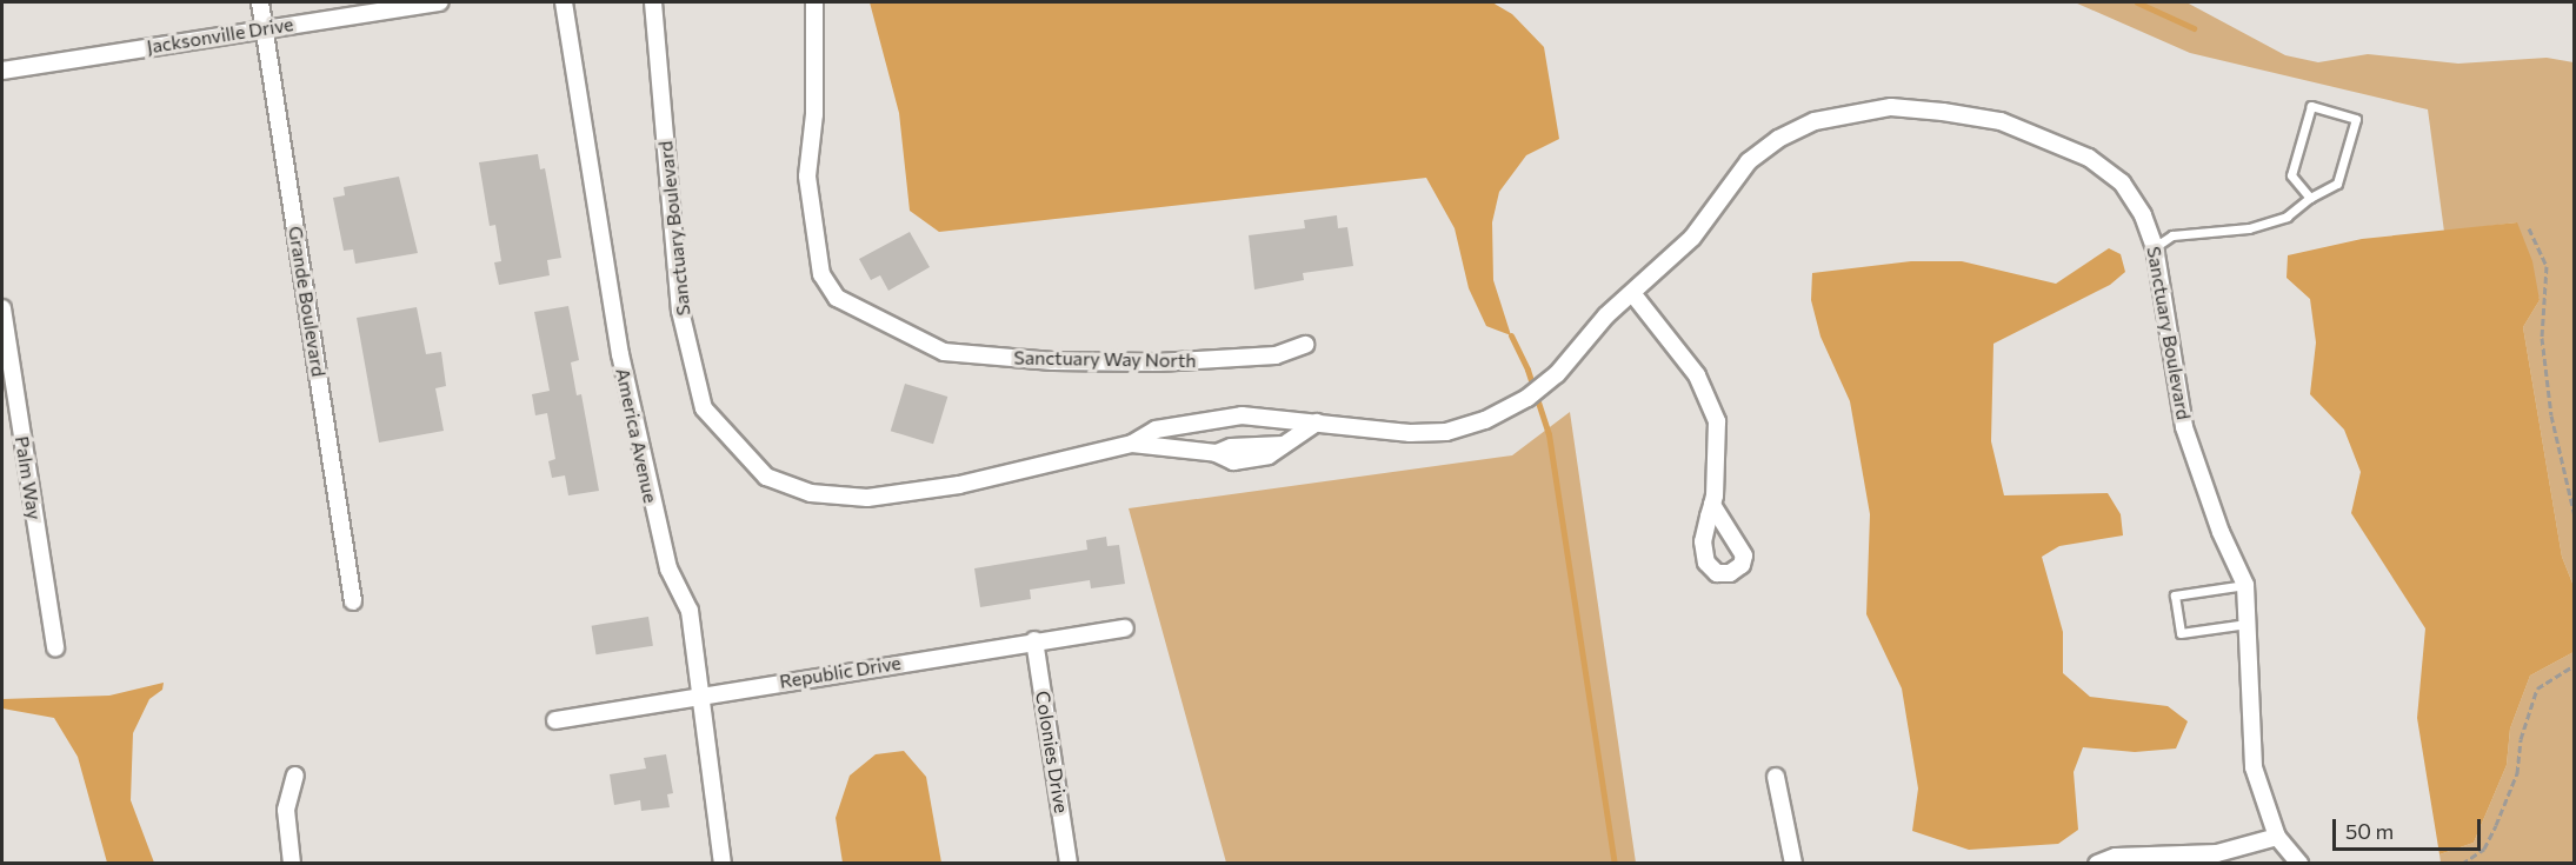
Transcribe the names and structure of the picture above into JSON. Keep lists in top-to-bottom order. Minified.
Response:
{"streets":{"street":["Jacksonville Drive","Sanctuary Boulevard","Grande Boulevard","Sanctuary Way North","America Avenue","Palm Way","Republic Drive","Colonies Drive"]},"crossings":[["Jacksonville Drive","Grande Boulevard"],["America Avenue","Republic Drive"],["Republic Drive","Colonies Drive"]],"scale_bar":"50 m"}
